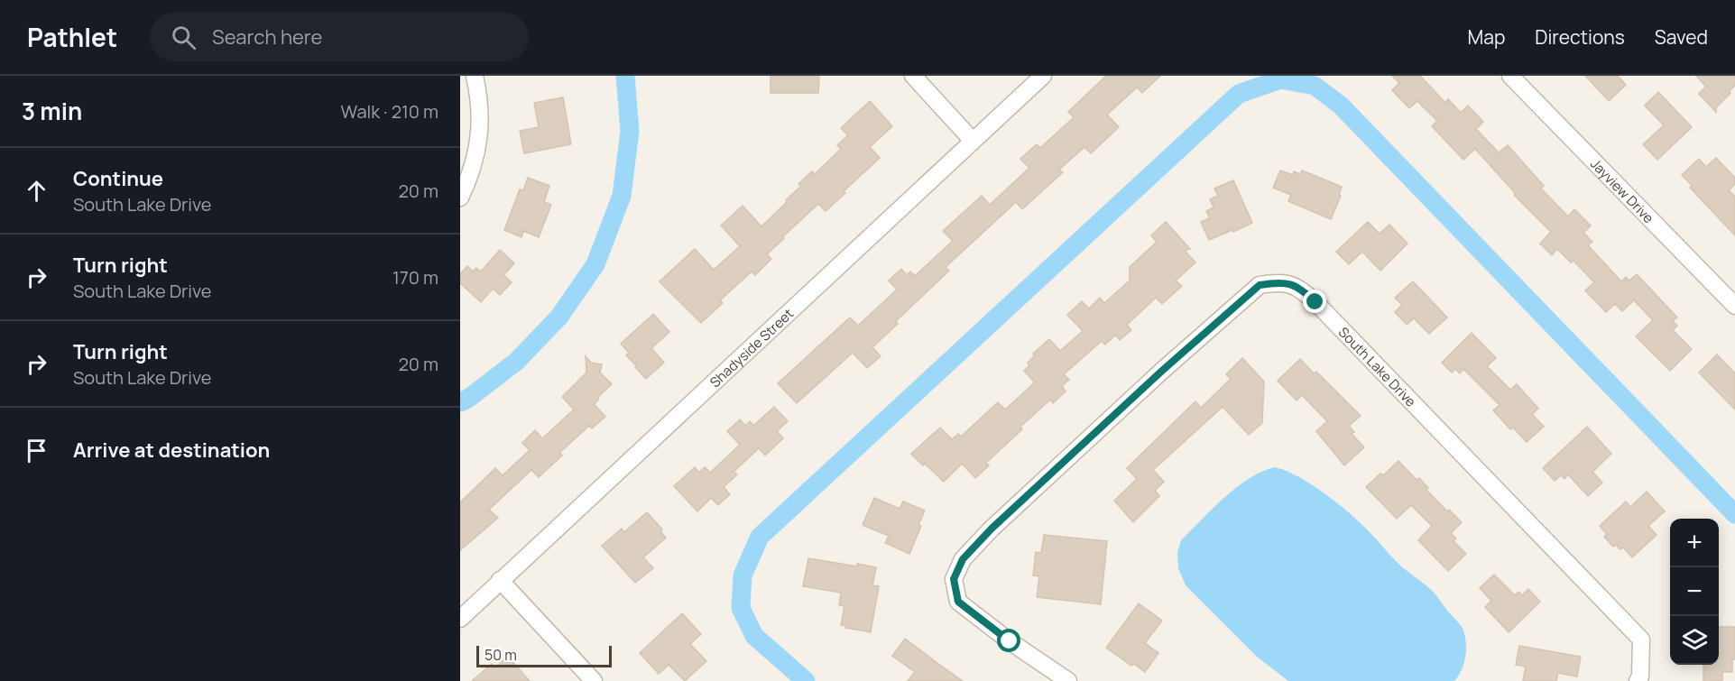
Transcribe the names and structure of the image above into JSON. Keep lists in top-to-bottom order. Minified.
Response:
{"streets":{"street":["Jayview Drive","Shadyside Street","South Lake Drive"]},"scale_bar":"50 m","page":{"header":"Pathlet","search":"Search here","nav":["Map","Directions","Saved"],"heading":["3 min","Walk · 210 m"],"list":[["Continue","South Lake Drive","20 m"],["Turn right","South Lake Drive","170 m"],["Turn right","South Lake Drive","20 m"],"Arrive at destination"],"map_buttons":["+","−"],"scale":"50 m"}}
